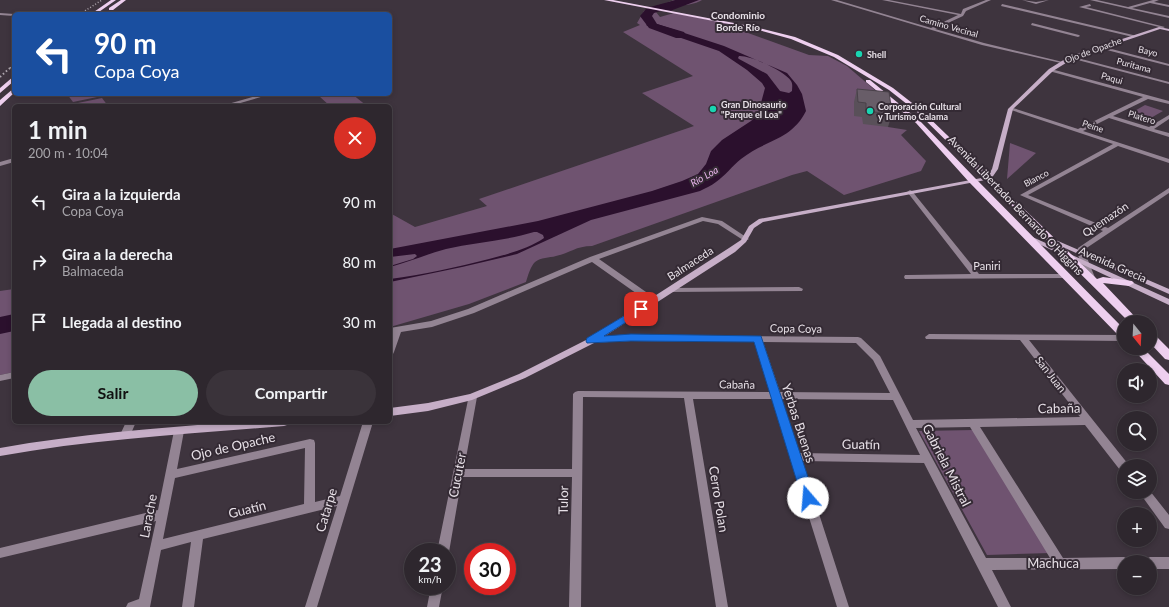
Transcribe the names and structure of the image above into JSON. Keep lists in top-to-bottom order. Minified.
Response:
{"streets":{"main road":["Ojo de Opache","Avenida Libertador Bernardo O'Higgins","Balmaceda","Avenida Grecia"],"street":["Camino Vecinal","Bayo","Puritama","Paqui","Platero","Peine","Blanco","Quemazón","Paniri","Copa Coya","San Juan","Cabaña","Yerbas Buenas","Guatín","Gabriela Mistral","Cucuter","Cerro Polan","Tulor","Catarpe","Larache","Machuca"]},"crossings":[["Camino Vecinal","Ojo de Opache"],["Ojo de Opache","Bayo"],["Ojo de Opache","Puritama"],["Ojo de Opache","Paqui"],["Ojo de Opache","Peine"],["Ojo de Opache","Guatín"],["Ojo de Opache","Larache"],["Peine","Blanco"],["Blanco","Quemazón"],["Avenida Libertador Bernardo O'Higgins","Quemazón"],["Avenida Libertador Bernardo O'Higgins","Balmaceda"],["Avenida Libertador Bernardo O'Higgins","Avenida Grecia"],["Avenida Libertador Bernardo O'Higgins","Paniri"],["Quemazón","Avenida Grecia"],["Balmaceda","Copa Coya"],["Balmaceda","Cucuter"],["Copa Coya","Yerbas Buenas"],["Copa Coya","Gabriela Mistral"],["San Juan","Cabaña"],["Cabaña","Yerbas Buenas"],["Cabaña","Gabriela Mistral"],["Cabaña","Cerro Polan"],["Cabaña","Tulor"],["Yerbas Buenas","Guatín"],["Guatín","Gabriela Mistral"],["Guatín","Catarpe"],["Guatín","Larache"],["Gabriela Mistral","Machuca"]],"districts":["Condominio Borde Río"],"water":["Río Loa"],"places":["Shell","Gran Dinosaurio \"Parque el Loa\"","Corporación Cultural y Turismo Calama"],"north":"bottom","page":{"turn":["90 m","Copa Coya"],"heading":["1 min","200 m · 10:04"],"list":[{"name":"Gira a la izquierda","note":"Copa Coya","value":"90 m"},{"name":"Gira a la derecha","note":"Balmaceda","value":"80 m"},{"name":"Llegada al destino","value":"30 m"}],"map_buttons":["+","−"],"buttons":["Salir","Compartir"],"speed":"23 km/h","limit":"30"}}
